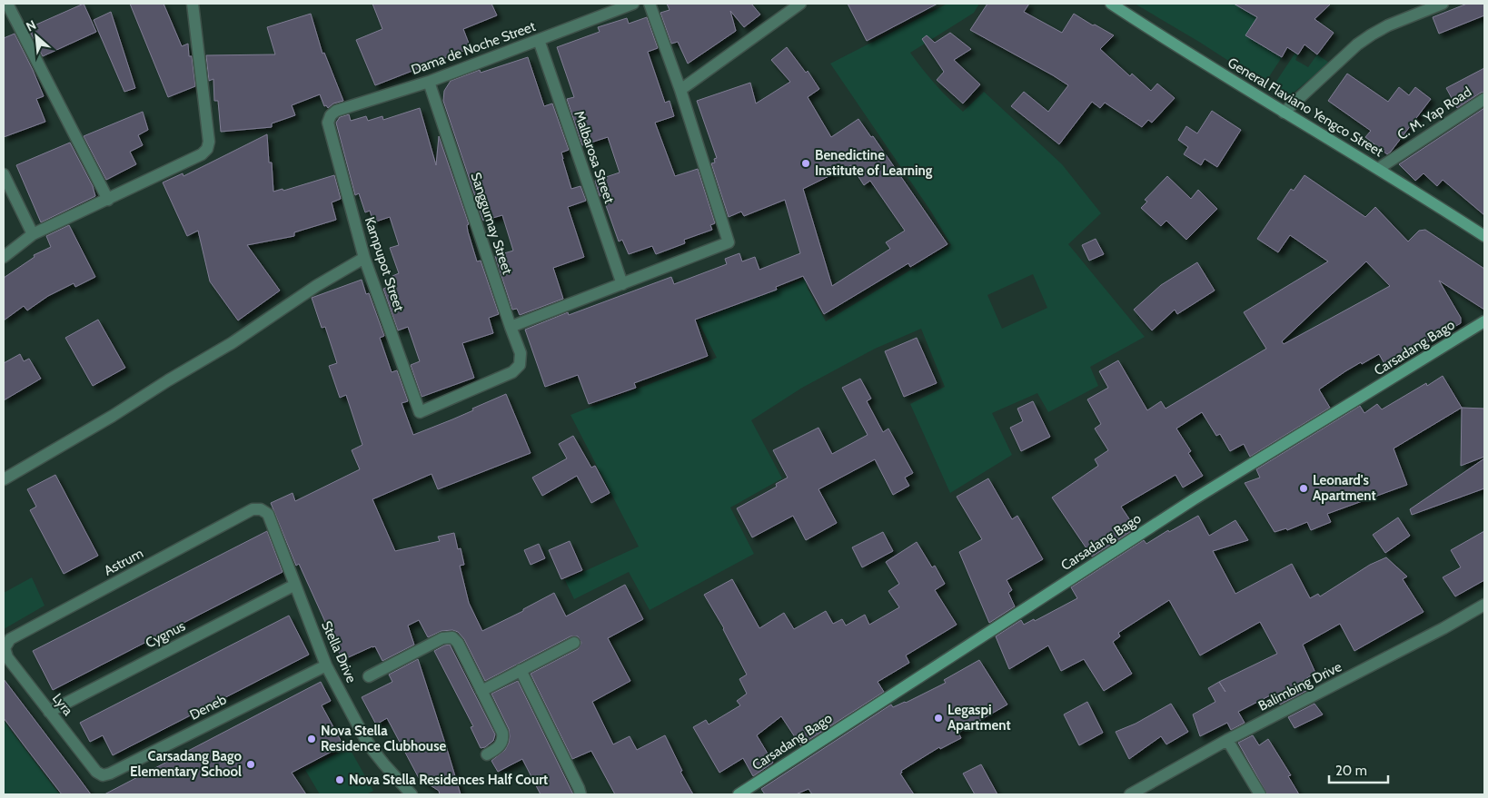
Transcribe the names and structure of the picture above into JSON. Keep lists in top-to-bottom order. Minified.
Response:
{"streets":{"street":["Dama de Noche Street","General Flaviano Yengco Street","C. M. Yap Road","Malbarosa Street","Sanggumay Street","Kampupot Street","Carsadang Bago","Astrum","Cygnus","Stella Drive","Balimbing Drive","Lyra","Deneb"]},"crossings":[["Dama de Noche Street","Malbarosa Street"],["Dama de Noche Street","Sanggumay Street"],["Dama de Noche Street","Kampupot Street"],["General Flaviano Yengco Street","C. M. Yap Road"],["Sanggumay Street","Kampupot Street"],["Astrum","Stella Drive"],["Astrum","Lyra"],["Cygnus","Stella Drive"],["Cygnus","Lyra"],["Stella Drive","Deneb"],["Lyra","Deneb"]],"places":["Benedictine Institute of Learning","Leonard's Apartment","Legaspi Apartment","Nova Stella Residence Clubhouse","Carsadang Bago Elementary School","Nova Stella Residences Half Court"],"scale_bar":"20 m","north":"top left"}
